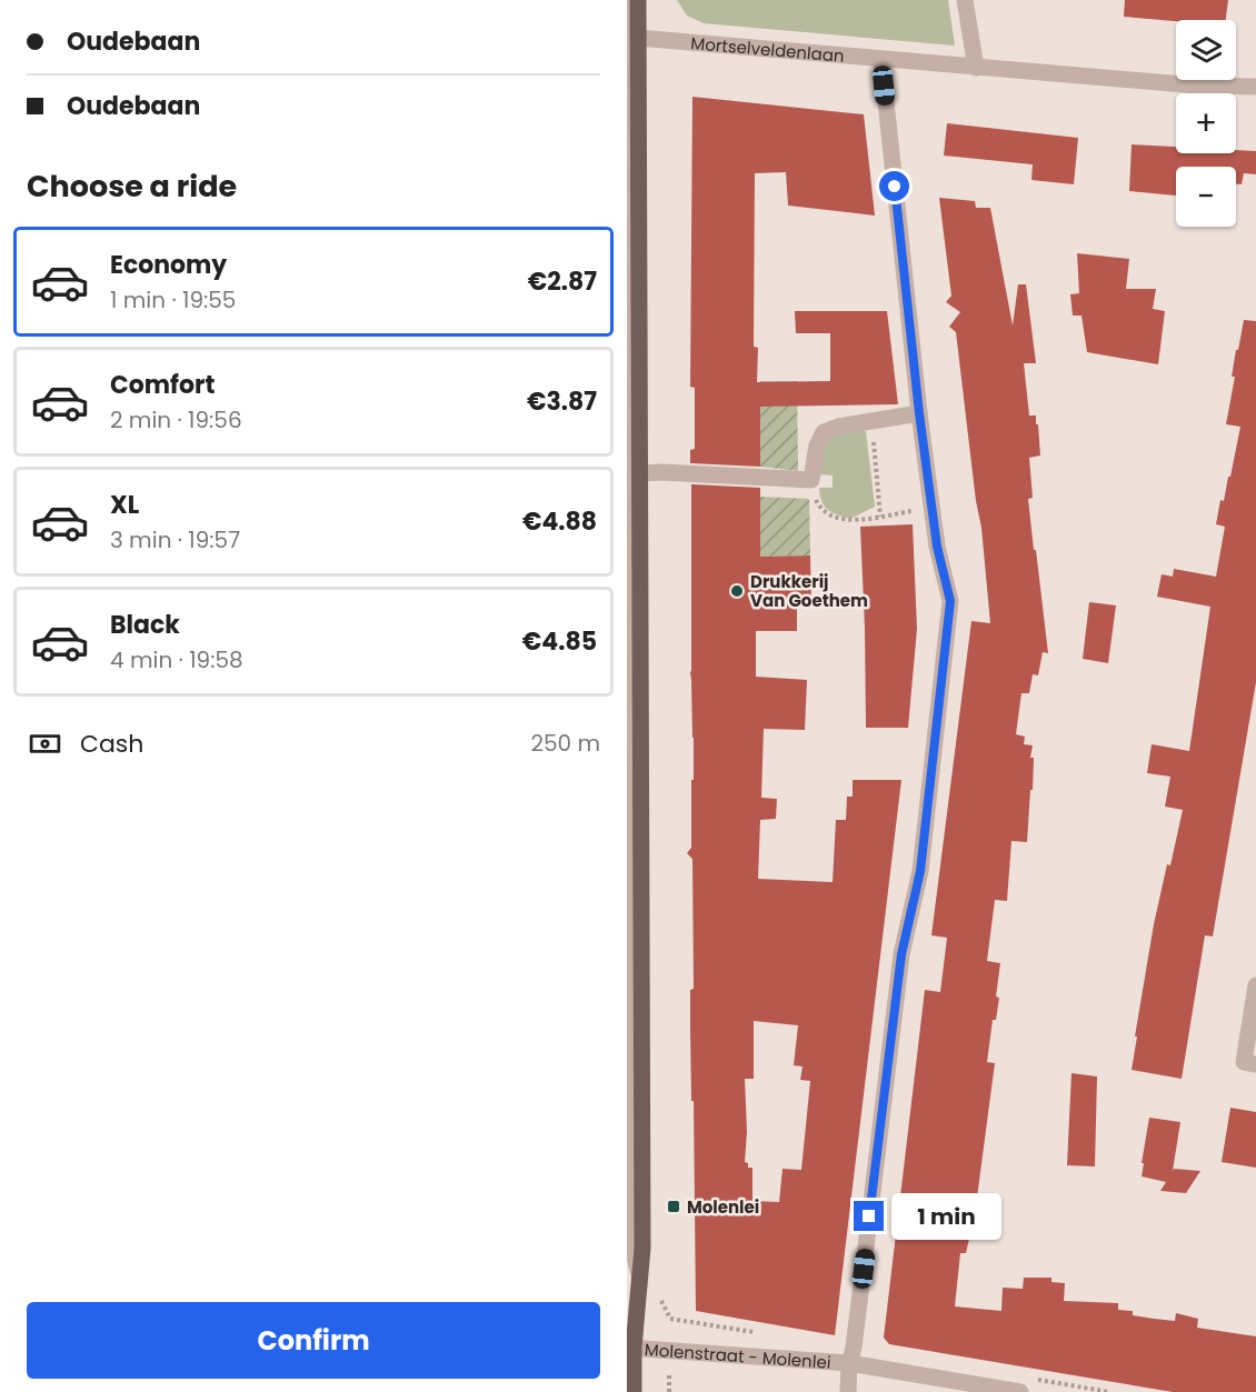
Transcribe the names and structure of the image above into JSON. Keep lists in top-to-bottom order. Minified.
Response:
{"streets":{"street":["Mortselveldenlaan","Molenstraat - Molenlei"]},"places":{"other":["Drukkerij Van Goethem"],"transit":["Molenlei"]},"page":{"banner":["Oudebaan","Oudebaan"],"map_buttons":["+","−"],"heading":"Choose a ride","list":[{"name":"Economy","note":"1 min · 19:55","value":"€2.87"},{"name":"Comfort","note":"2 min · 19:56","value":"€3.87"},{"name":"XL","note":"3 min · 19:57","value":"€4.88"},{"name":"Black","note":"4 min · 19:58","value":"€4.85"}],"pay":["Cash","250 m"],"bubble":"1 min","buttons":"Confirm"}}
